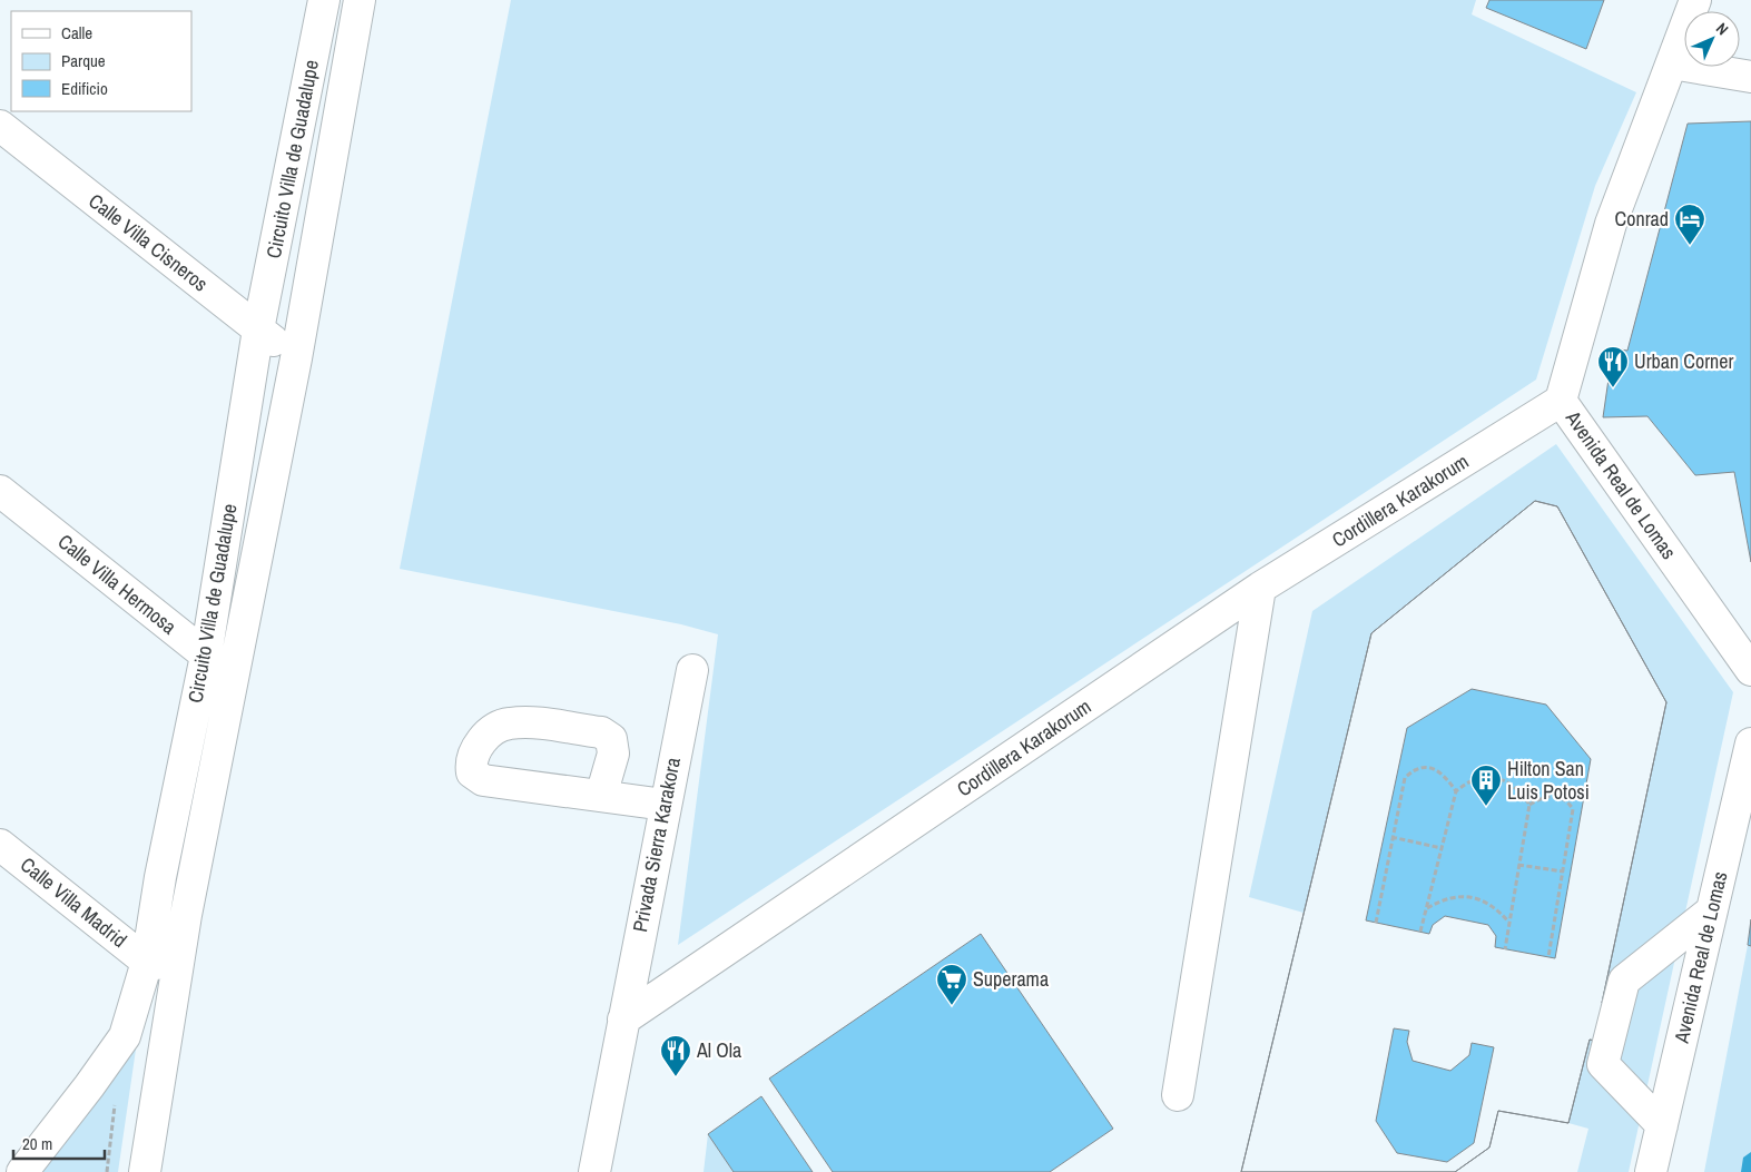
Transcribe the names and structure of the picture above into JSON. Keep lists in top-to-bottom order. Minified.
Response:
{"streets":{"street":["Circuito Villa de Guadalupe","Calle Villa Cisneros","Avenida Real de Lomas","Cordillera Karakorum","Calle Villa Hermosa","Privada Sierra Karakora","Calle Villa Madrid"]},"crossings":[["Circuito Villa de Guadalupe","Calle Villa Cisneros"],["Circuito Villa de Guadalupe","Calle Villa Hermosa"],["Circuito Villa de Guadalupe","Calle Villa Madrid"],["Avenida Real de Lomas","Cordillera Karakorum"],["Cordillera Karakorum","Privada Sierra Karakora"]],"places":{"hotel":["Conrad"],"restaurant":["Urban Corner","Al Ola"],"building":["Hilton San Luis Potosi"],"supermarket":["Superama"]},"legend":["Calle","Parque","Edificio"],"scale_bar":"20 m","north":"top right"}
